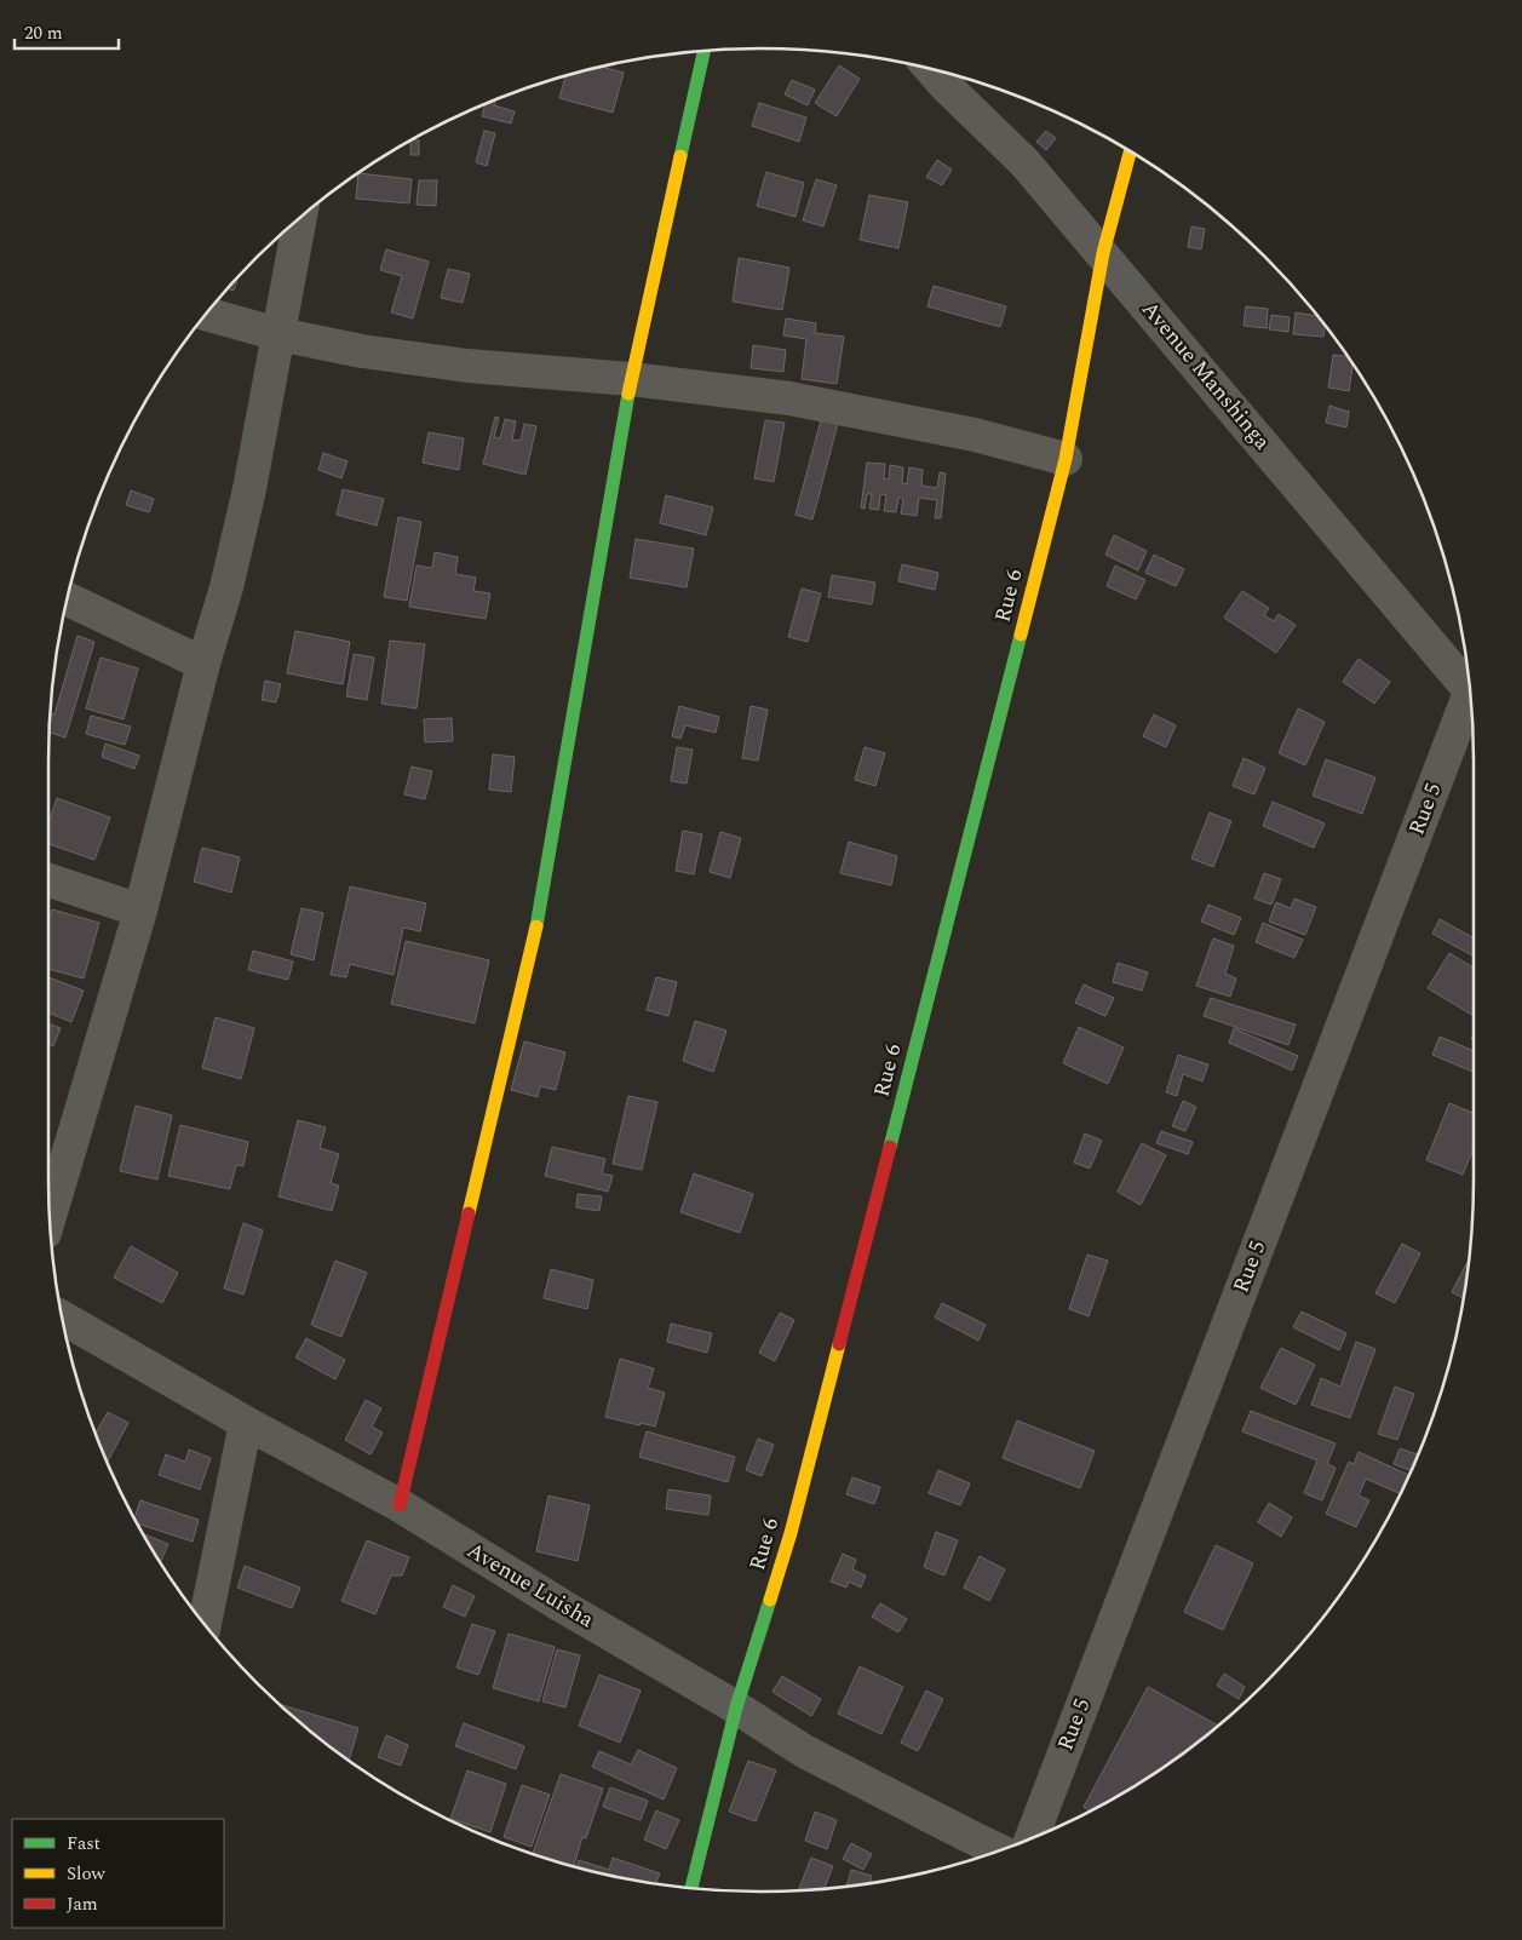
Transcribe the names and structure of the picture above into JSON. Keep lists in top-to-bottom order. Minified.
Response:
{"streets":{"street":["Avenue Manshinga","Rue 6","Rue 5","Avenue Luisha"]},"crossings":[["Avenue Manshinga","Rue 6"],["Rue 6","Avenue Luisha"]],"legend":["Fast","Slow","Jam"],"scale_bar":"20 m"}
